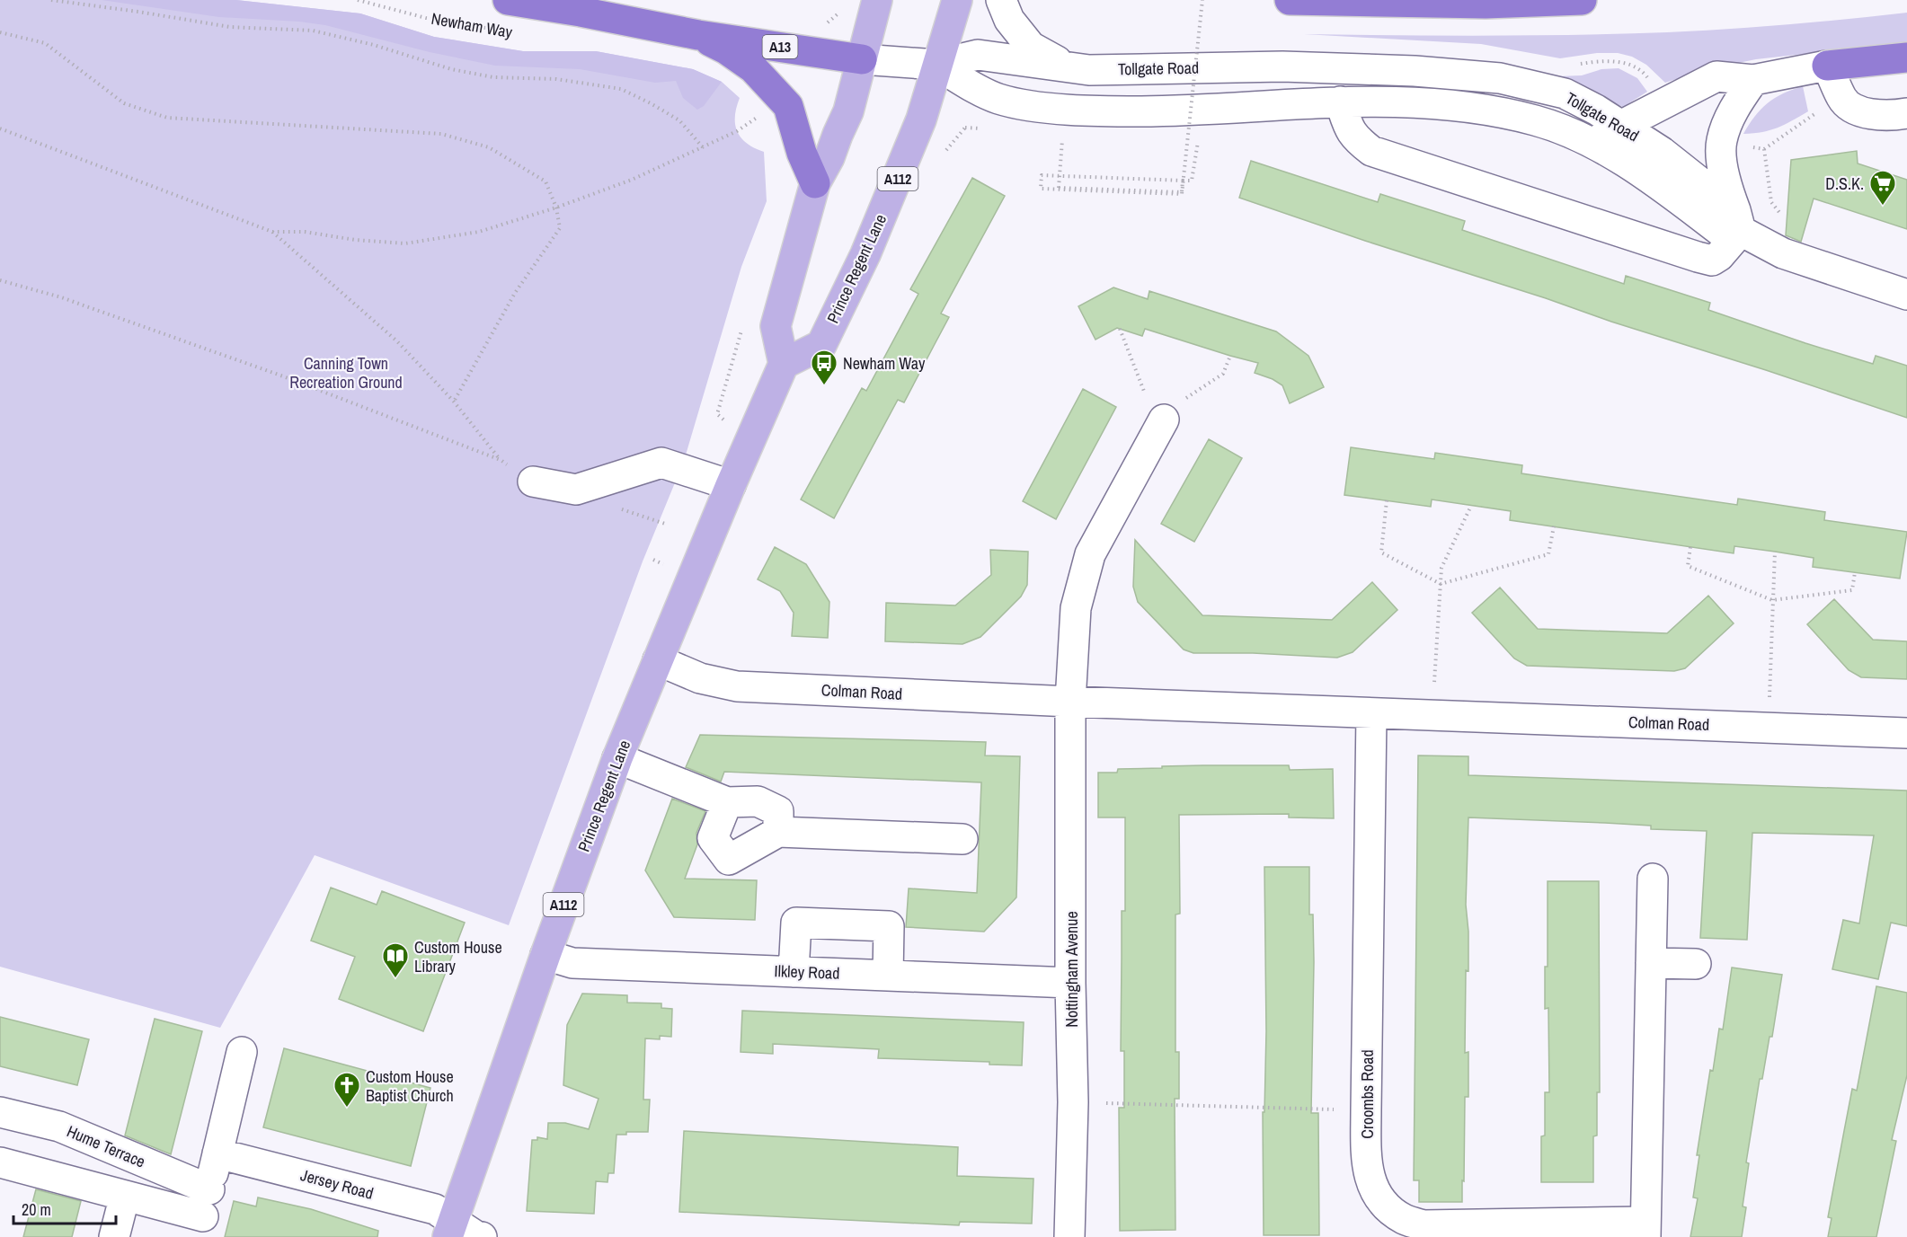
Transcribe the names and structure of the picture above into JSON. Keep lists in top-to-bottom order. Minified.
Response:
{"streets":{"highway":["A13"],"main road":["A112","Prince Regent Lane"],"street":["Tollgate Road","Colman Road","Nottingham Avenue","Ilkley Road","Croombs Road","Hume Terrace","Jersey Road"],"path":["Newham Way"]},"crossings":[["Tollgate Road","Prince Regent Lane"],["Prince Regent Lane","Colman Road"],["Prince Regent Lane","Ilkley Road"],["Prince Regent Lane","Jersey Road"],["Colman Road","Nottingham Avenue"],["Colman Road","Croombs Road"],["Nottingham Avenue","Ilkley Road"]],"parks":["Canning Town Recreation Ground"],"places":{"supermarket":["D.S.K."],"bus stop":["Newham Way"],"library":["Custom House Library"],"church":["Custom House Baptist Church"]},"scale_bar":"20 m"}
